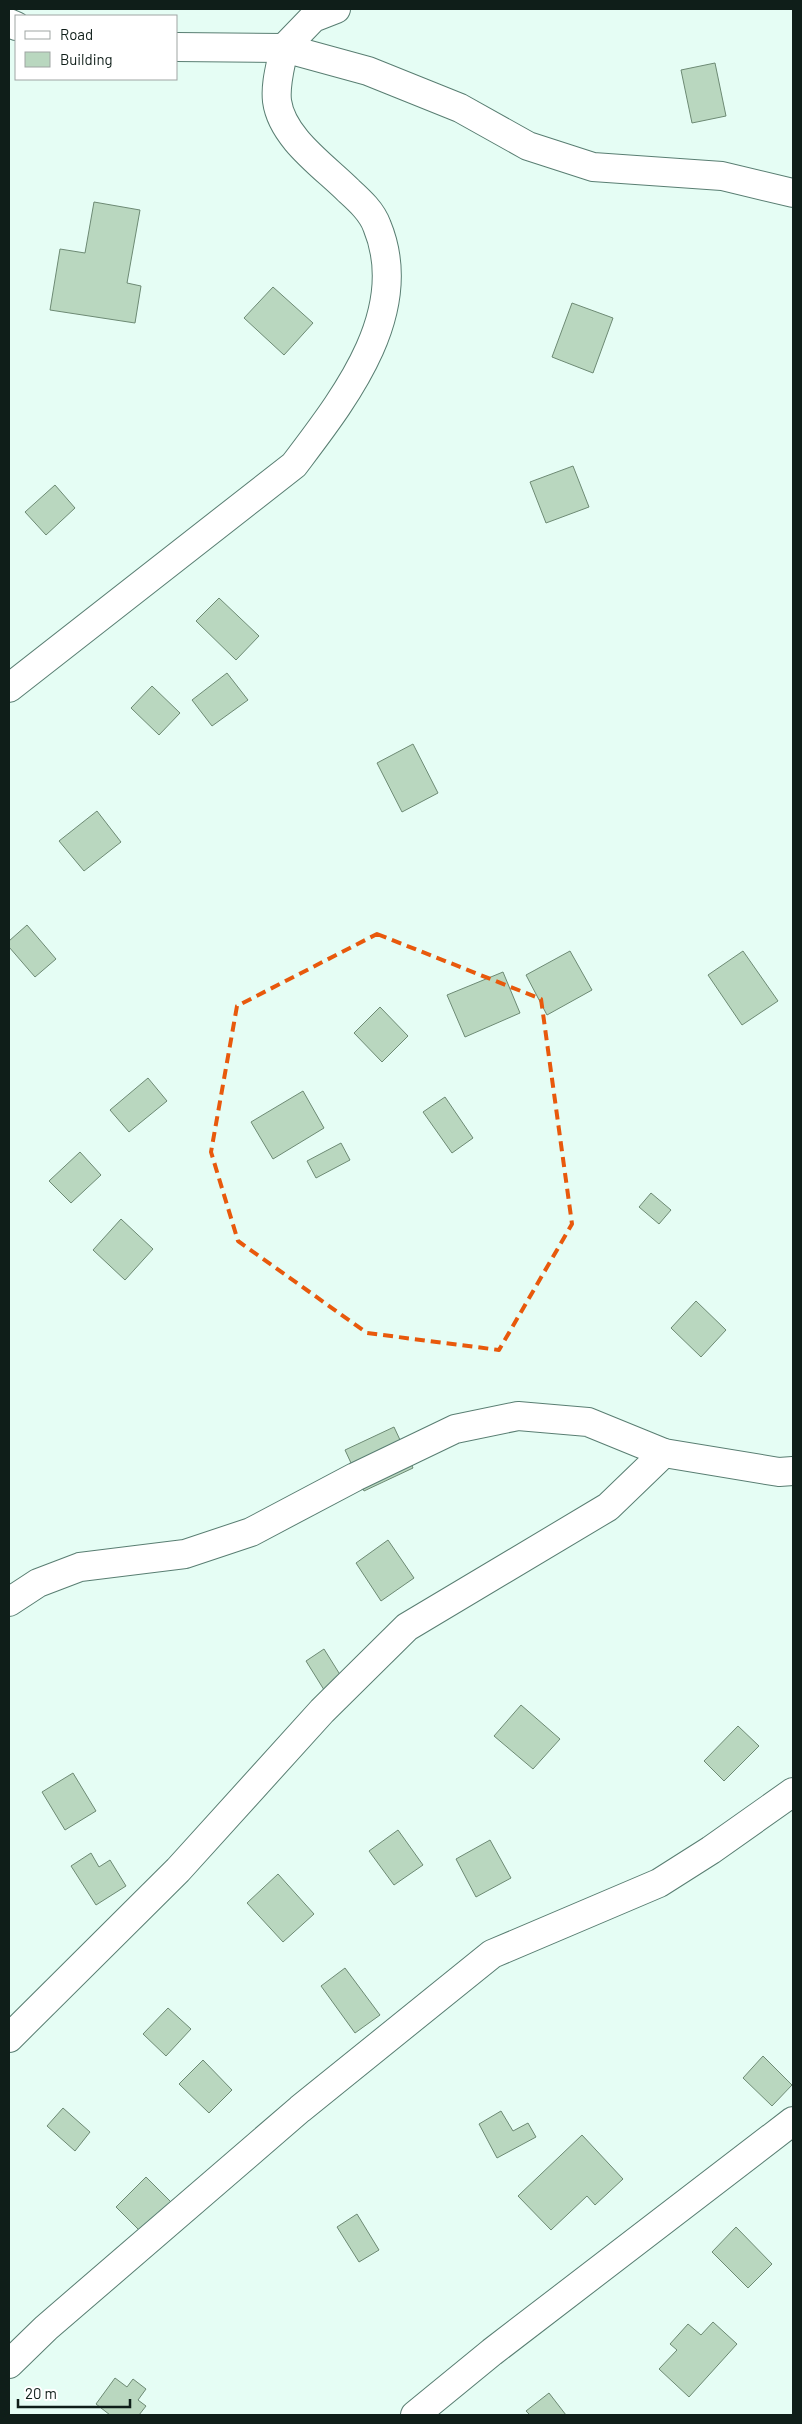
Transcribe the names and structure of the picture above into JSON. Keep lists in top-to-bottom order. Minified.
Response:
{"legend":["Road","Building"],"scale_bar":"20 m"}
